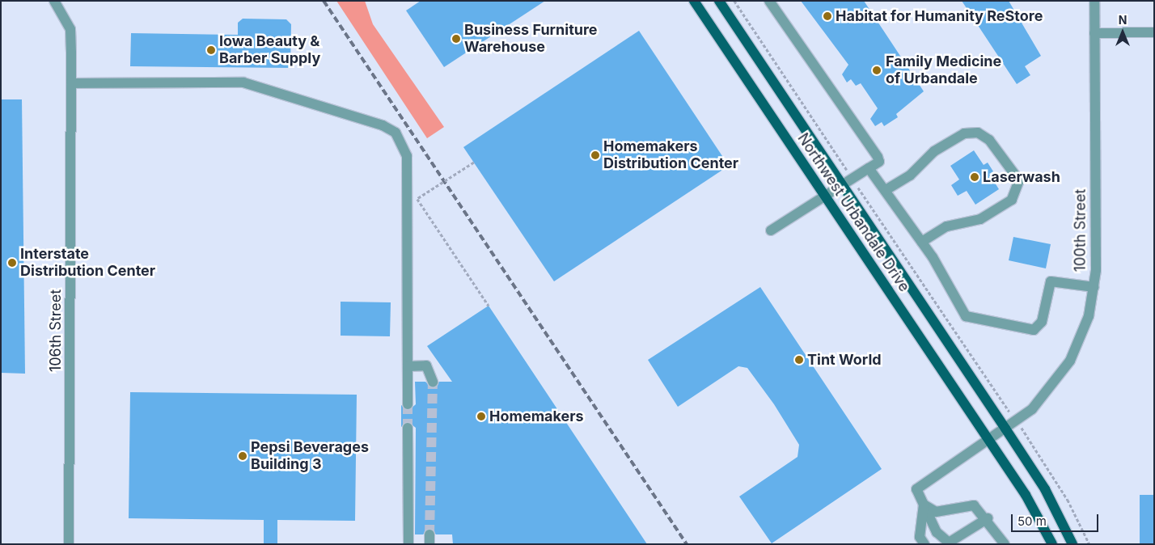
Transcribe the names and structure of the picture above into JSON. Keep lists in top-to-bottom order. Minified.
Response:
{"streets":{"main road":["Northwest Urbandale Drive"],"street":["100th Street","106th Street"]},"crossings":[["Northwest Urbandale Drive","100th Street"]],"places":["Habitat for Humanity ReStore","Business Furniture Warehouse","Iowa Beauty & Barber Supply","Family Medicine of Urbandale","Homemakers Distribution Center","Laserwash","Interstate Distribution Center","Tint World","Homemakers","Pepsi Beverages Building 3"],"scale_bar":"50 m","north":"top"}
